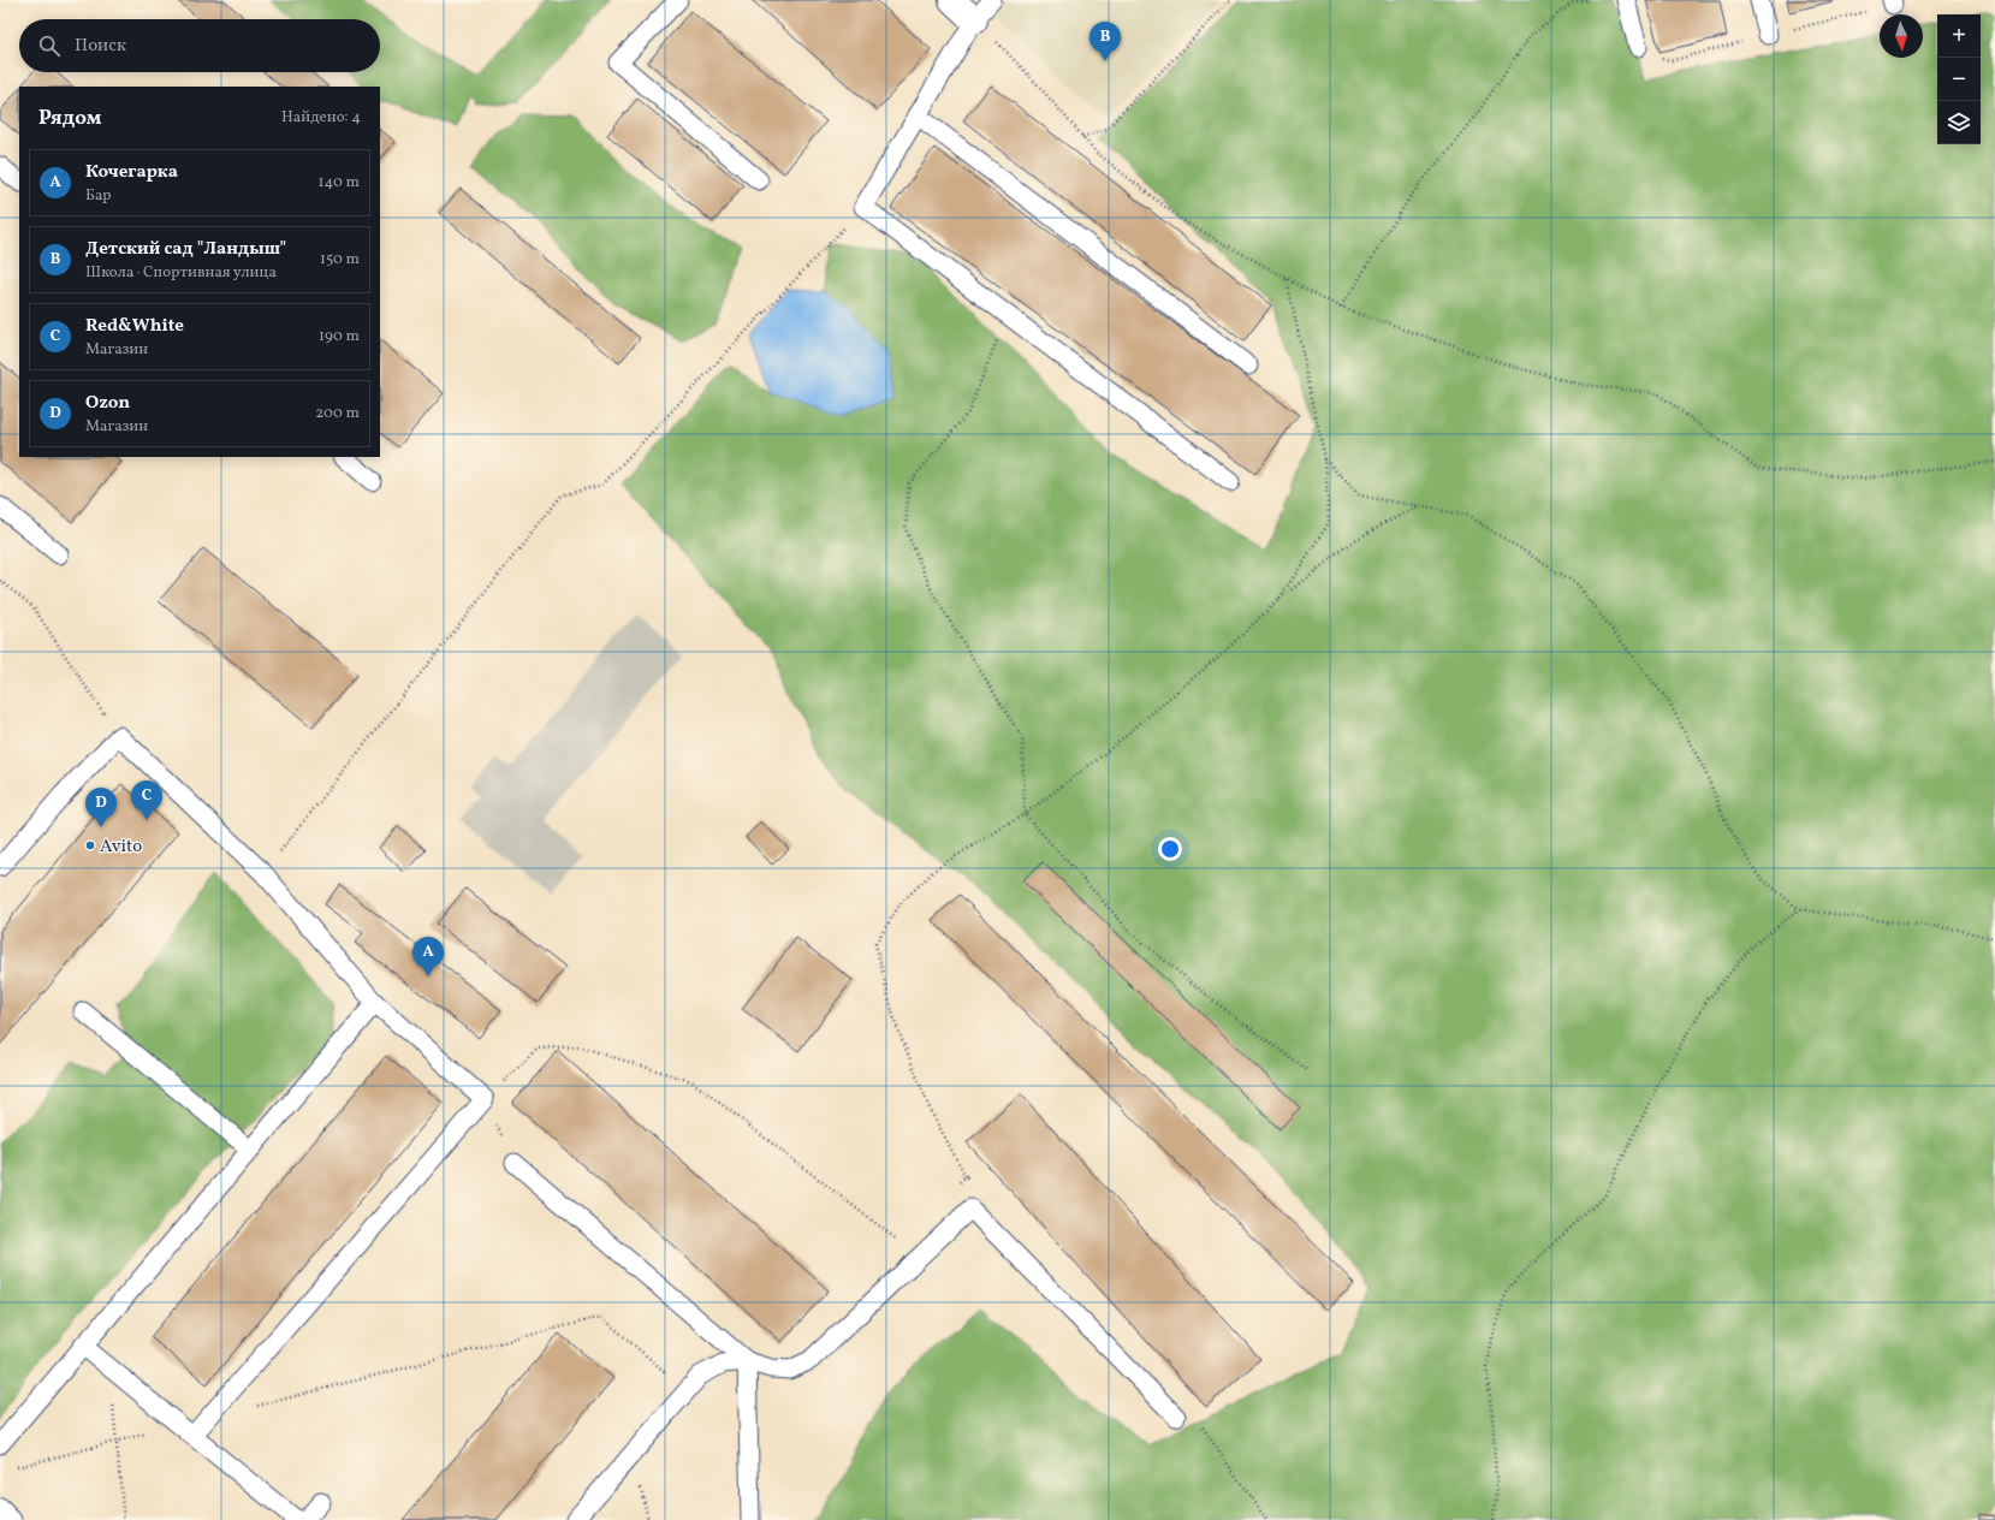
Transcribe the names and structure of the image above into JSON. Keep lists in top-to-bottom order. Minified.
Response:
{"places":["Avito"],"north":"bottom","page":{"map_buttons":["+","−"],"search":"Поиск","pins":["B","C","D","A"],"heading":["Рядом","Найдено: 4"],"list":[{"mark":"A","name":"Кочегарка","note":"Бар","value":"140 m"},{"mark":"B","name":"Детский сад \"Ландыш\"","note":"Школа · Спортивная улица","value":"150 m"},{"mark":"C","name":"Red&White","note":"Магазин","value":"190 m"},{"mark":"D","name":"Ozon","note":"Магазин","value":"200 m"}]}}
